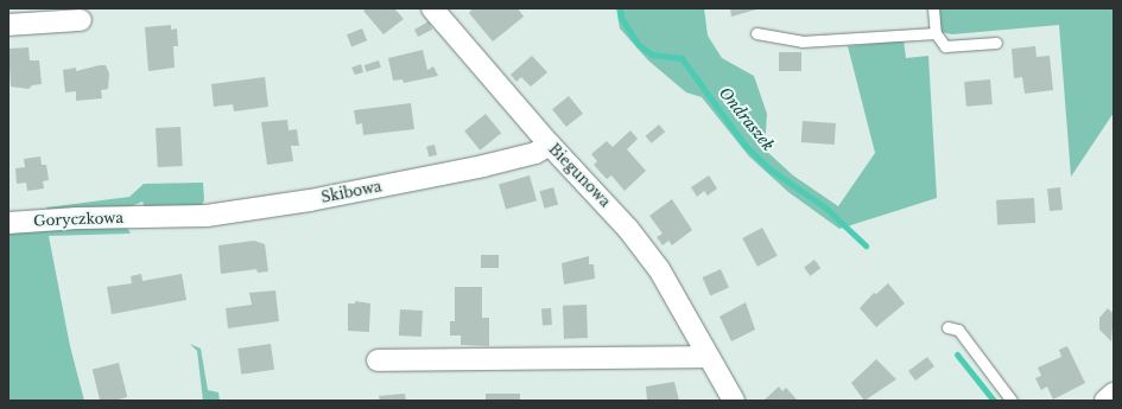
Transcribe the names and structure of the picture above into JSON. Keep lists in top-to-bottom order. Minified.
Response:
{"streets":{"street":["Biegunowa","Skibowa","Goryczkowa"]},"crossings":[["Biegunowa","Skibowa"],["Skibowa","Goryczkowa"]],"water":["Ondraszek"]}
